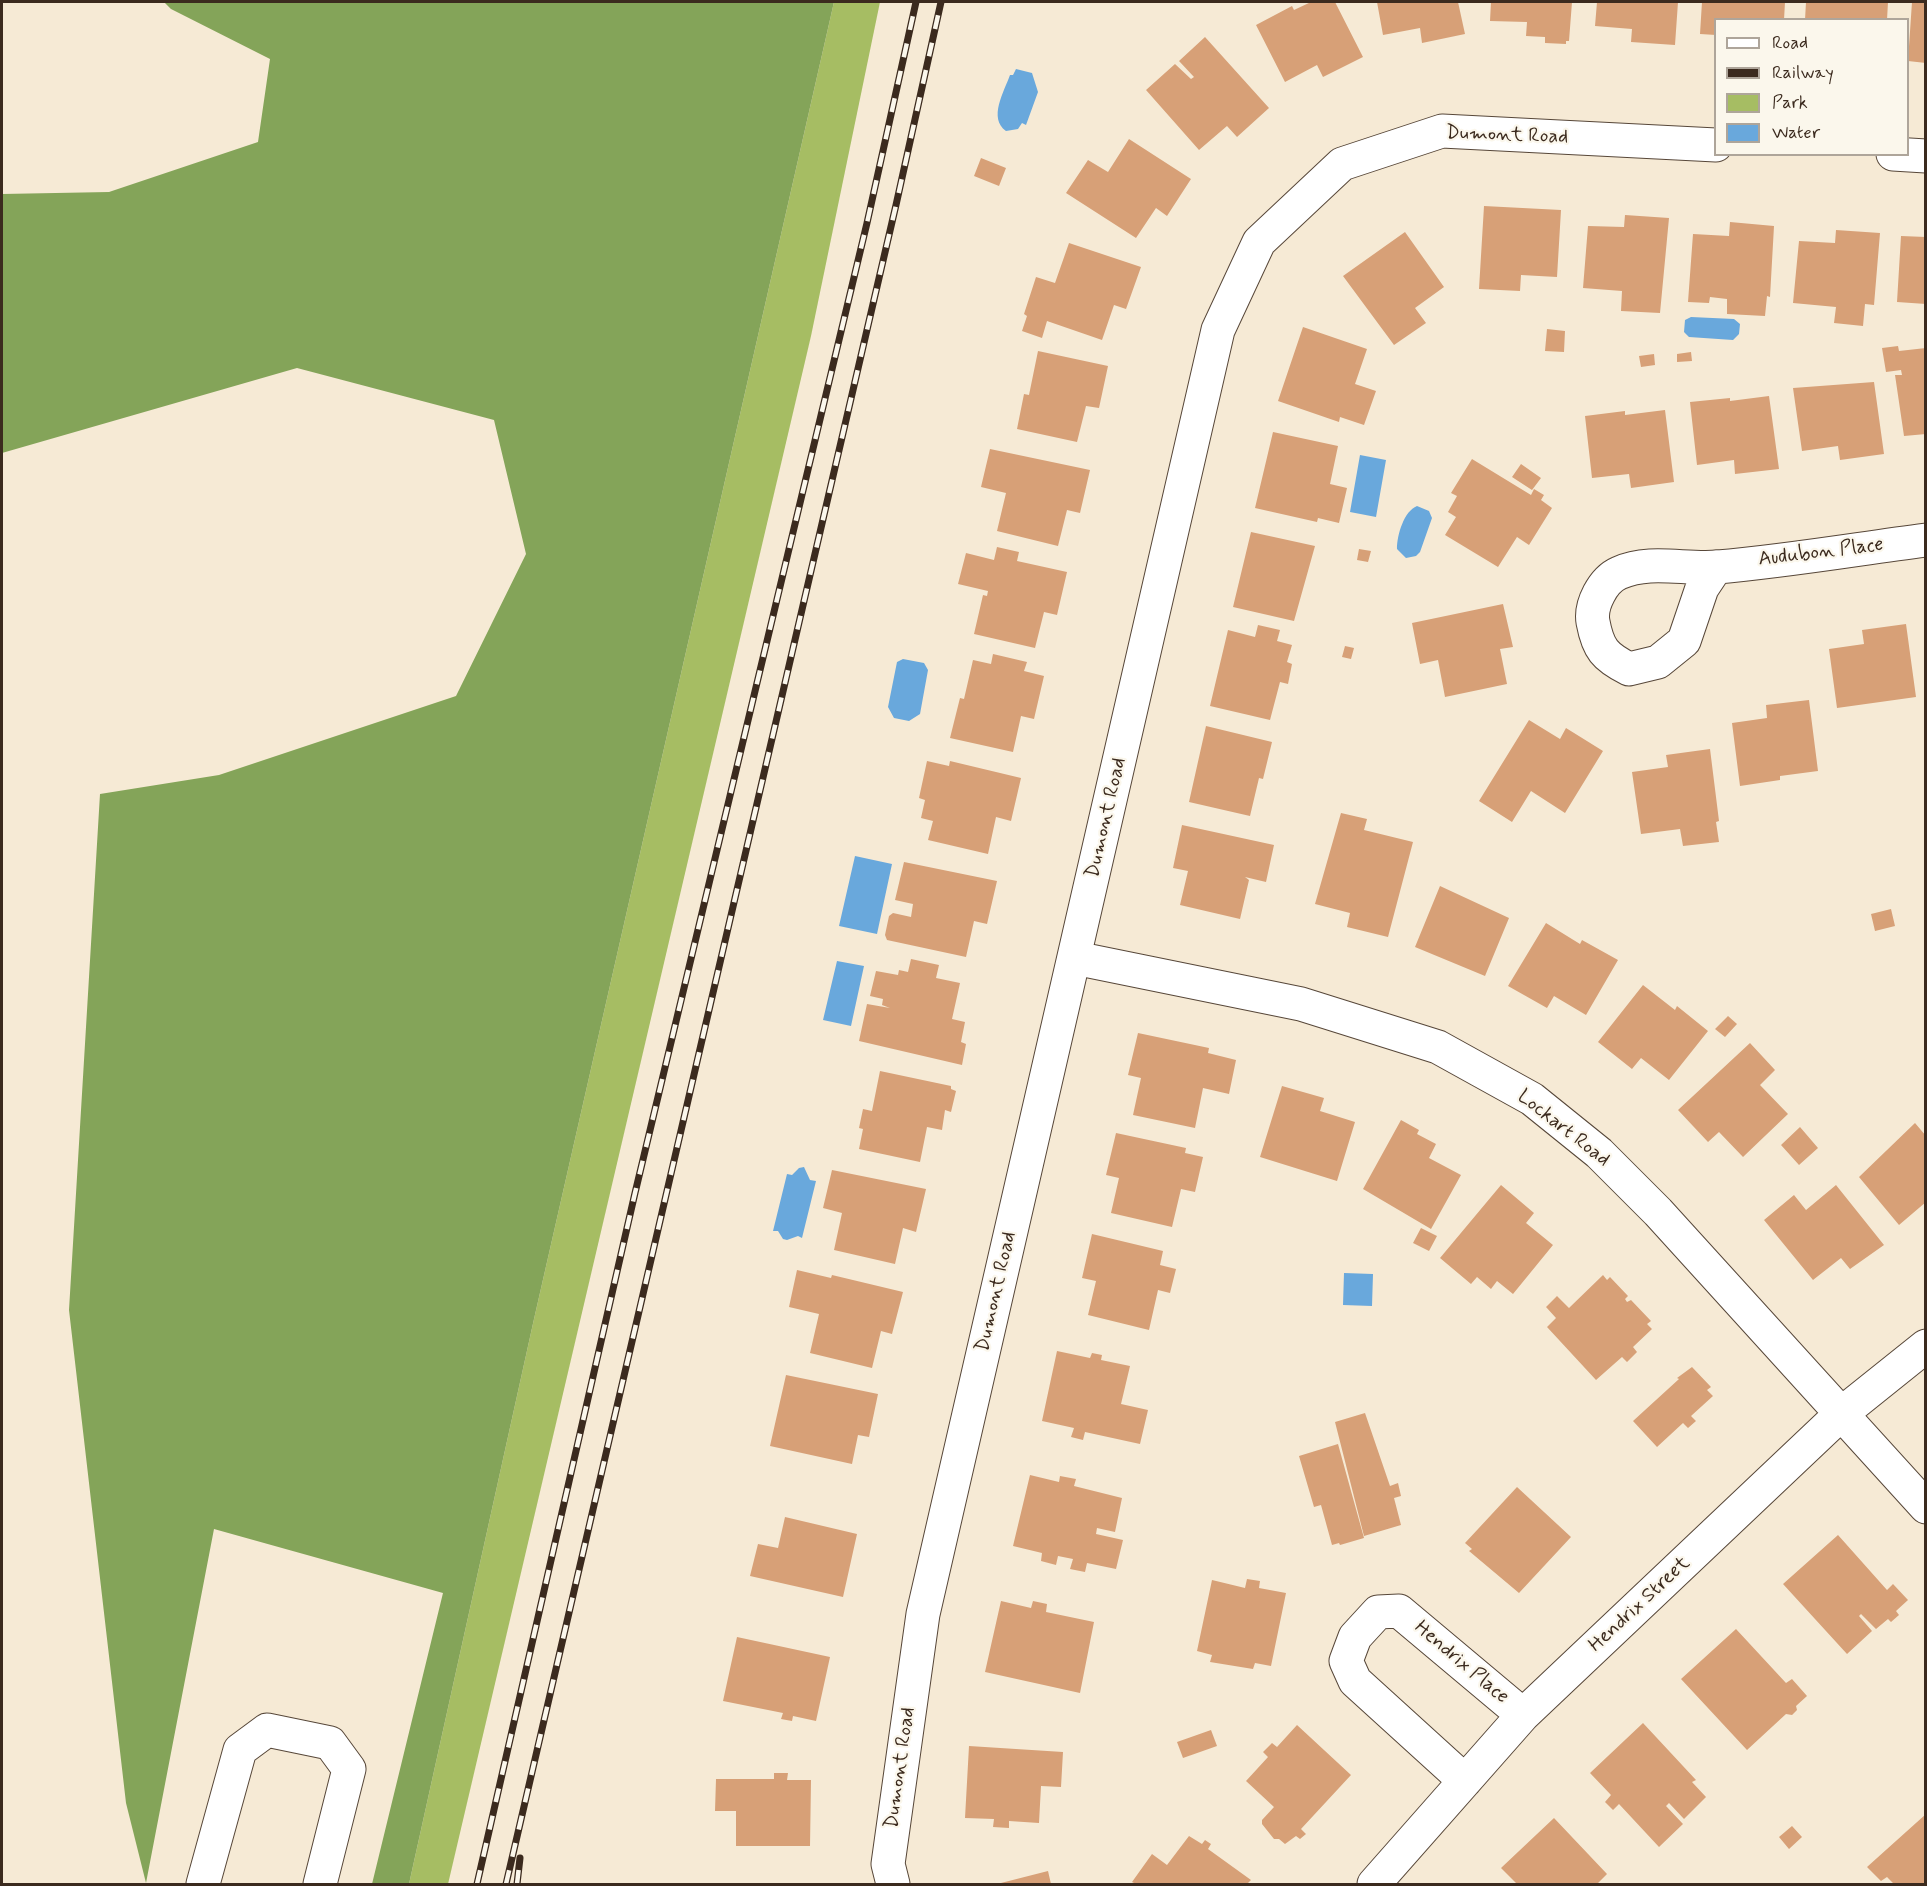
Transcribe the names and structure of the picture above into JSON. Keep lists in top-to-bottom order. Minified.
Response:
{"streets":{"street":["Dumont Road","Audubon Place","Lockart Road","Hendrix Street","Hendrix Place"]},"crossings":[["Dumont Road","Lockart Road"],["Lockart Road","Hendrix Street"],["Hendrix Street","Hendrix Place"]],"legend":["Road","Railway","Park","Water"]}
